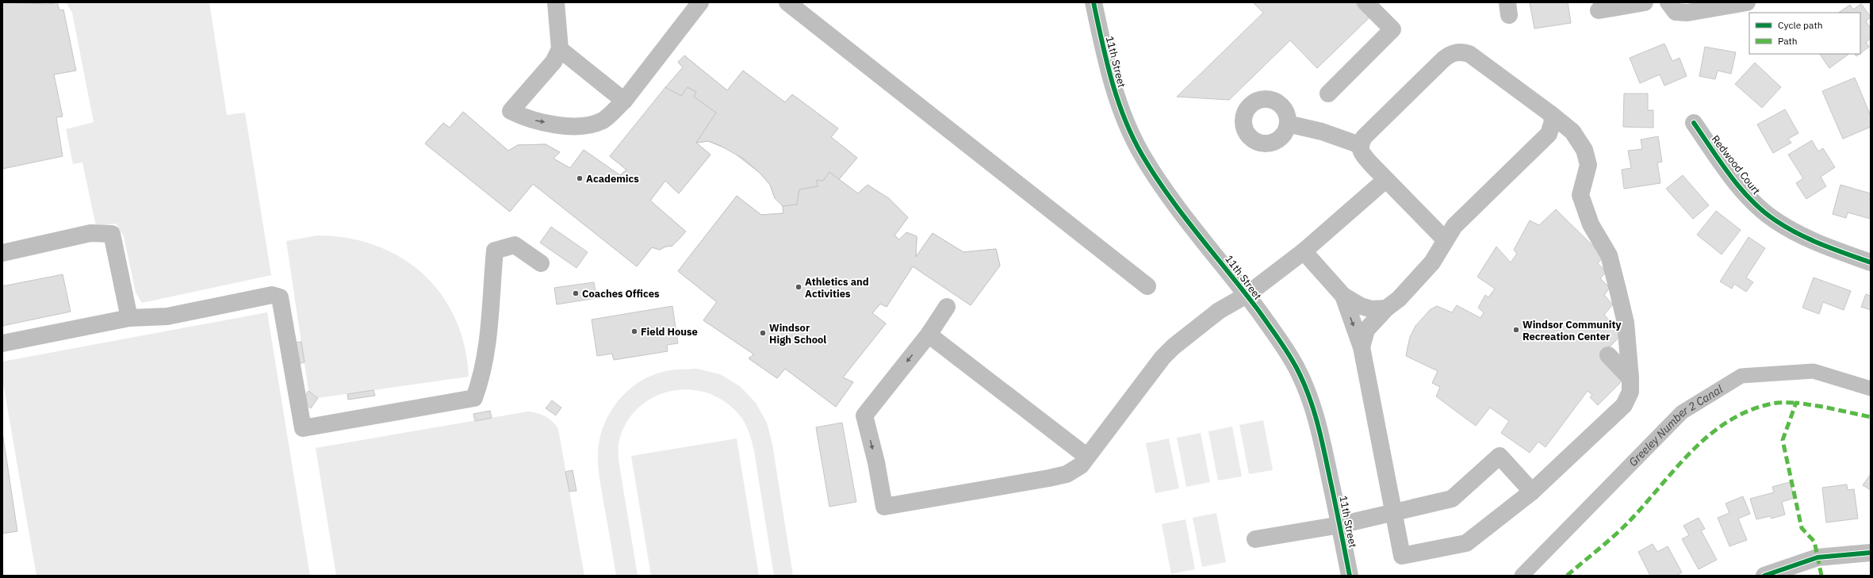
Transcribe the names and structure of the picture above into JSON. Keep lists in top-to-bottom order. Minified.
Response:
{"streets":{"street":["11th Street","Redwood Court"]},"water":["Greeley Number 2 Canal"],"places":["Academics","Athletics and Activities","Coaches Offices","Windsor Community Recreation Center","Field House","Windsor High School"],"legend":["Cycle path","Path"]}
